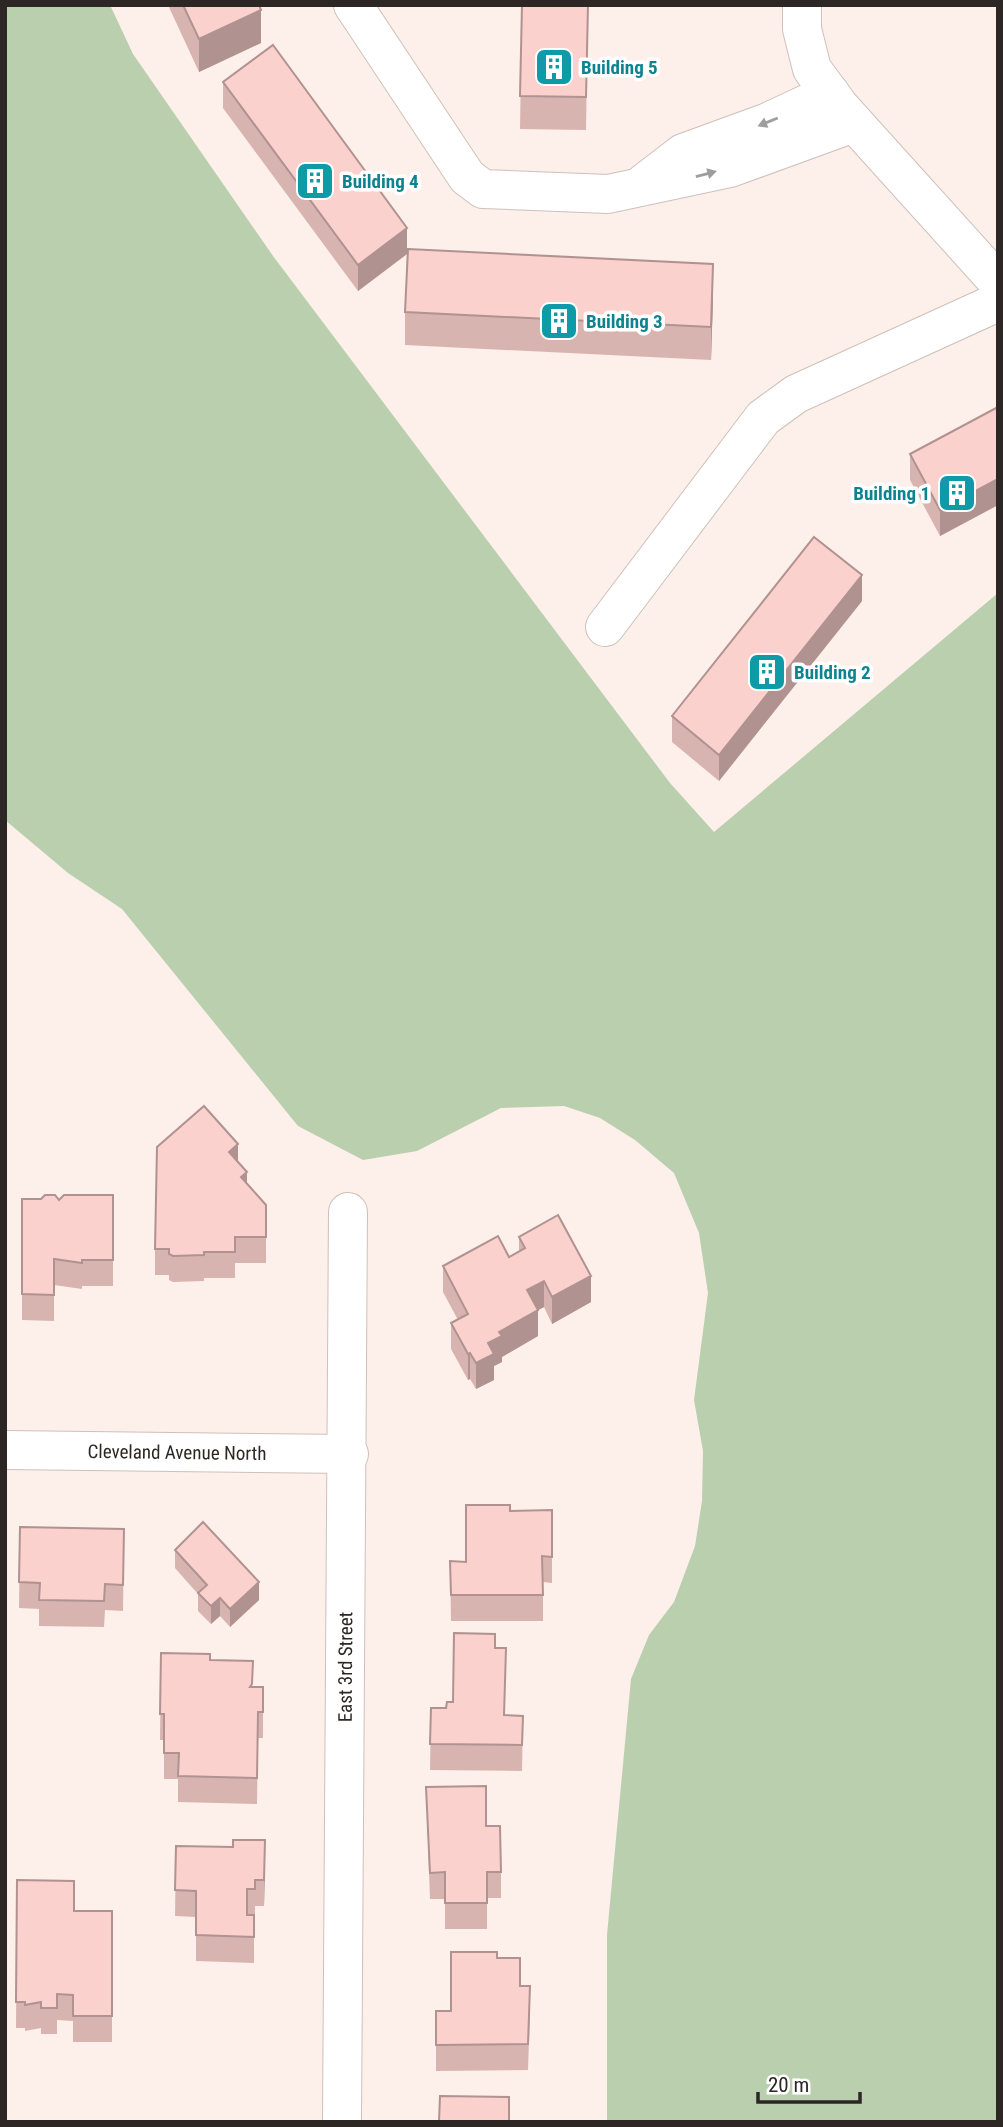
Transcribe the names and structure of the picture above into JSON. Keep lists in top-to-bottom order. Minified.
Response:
{"streets":{"street":["Cleveland Avenue North","East 3rd Street"]},"crossings":[["Cleveland Avenue North","East 3rd Street"]],"places":{"building":["Building 5","Building 4","Building 3","Building 1","Building 2"]},"scale_bar":"20 m"}
